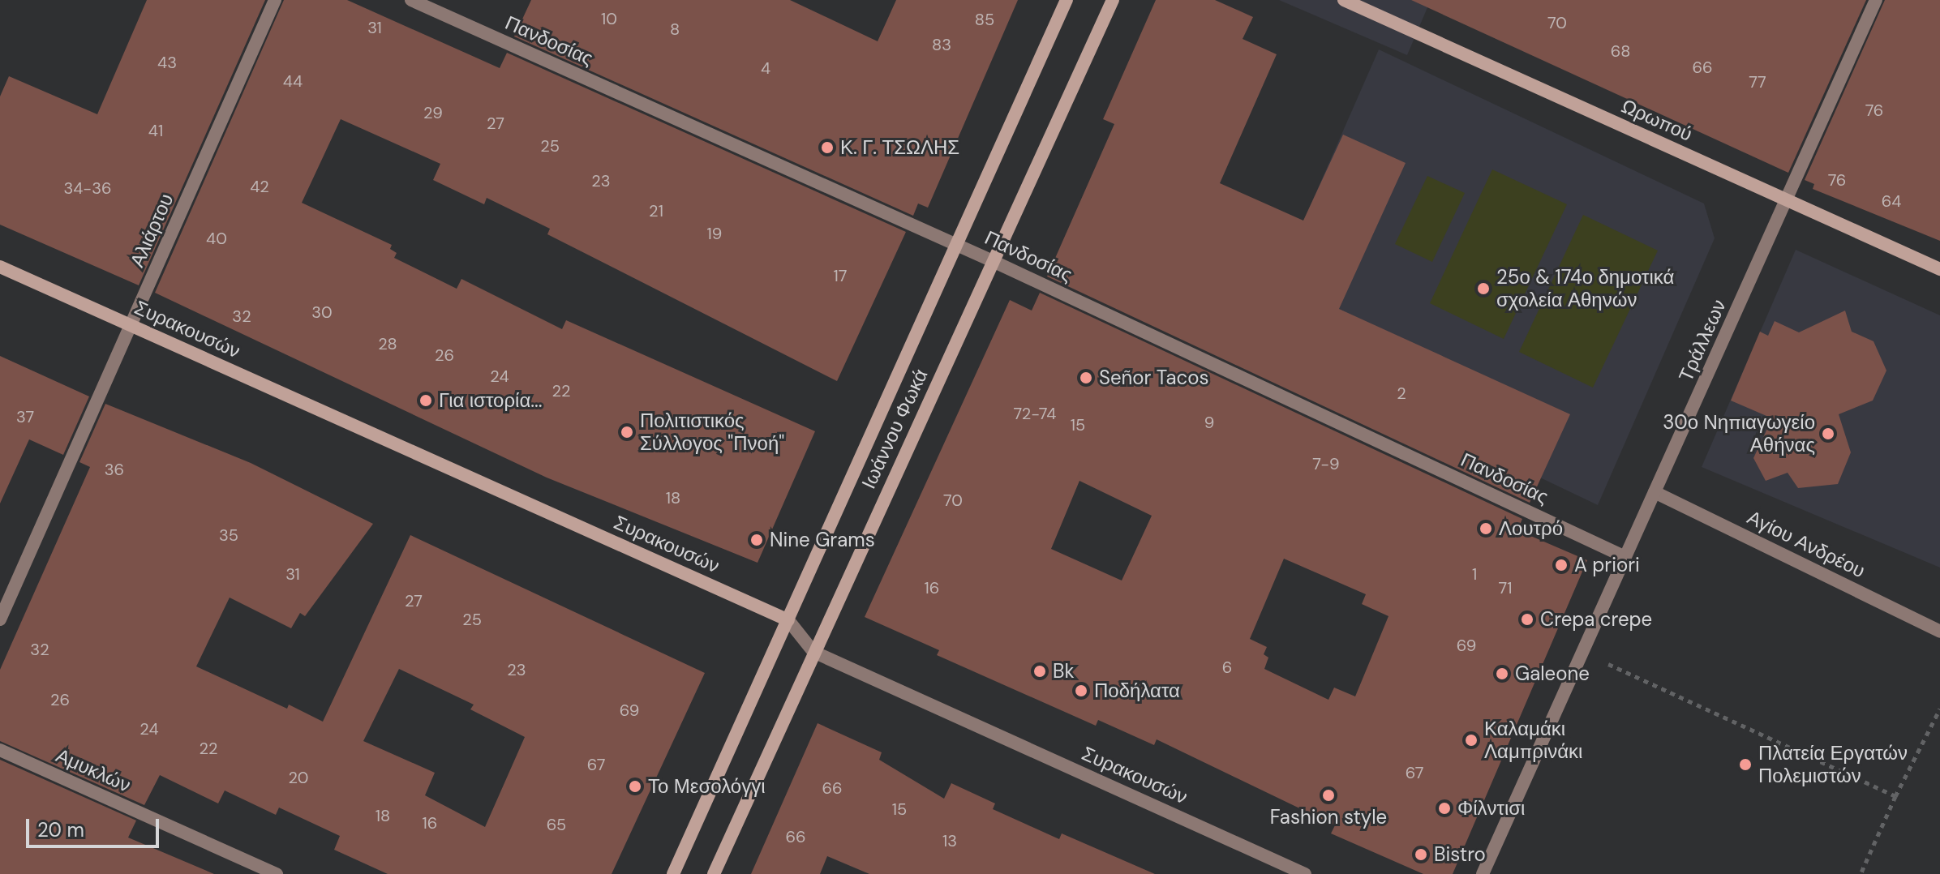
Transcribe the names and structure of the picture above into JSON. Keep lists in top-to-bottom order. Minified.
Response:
{"streets":{"street":["Πανδοσίας","Ωρωπού","Αλιάρτου","Συρακουσών","Τράλλεων","Ιωάννου Φωκά","Αγίου Ανδρέου","Αμυκλών"]},"crossings":[["Πανδοσίας","Τράλλεων"],["Πανδοσίας","Ιωάννου Φωκά"],["Ωρωπού","Τράλλεων"],["Αλιάρτου","Συρακουσών"],["Συρακουσών","Ιωάννου Φωκά"],["Τράλλεων","Αγίου Ανδρέου"]],"places":["Κ. Γ. ΤΣΩΛΗΣ","25ο & 174ο δημοτικά σχολεία Αθηνών","Señor Tacos","Για ιστορία...","Πολιτιστικός Σύλλογος \"Πνοή\"","30ο Νηπιαγωγείο Αθήνας","Λουτρό","Nine Grams","A priori","Crepa crepe","Bk","Galeone","Ποδήλατα","Καλαμάκι Λαμπρινάκι","Πλατεία Εργατών Πολεμιστών","Το Μεσολόγγι","Fashion style","Φίλντισι","Bistro"],"house_numbers":["10","85","70","31","8","83","68","43","66","4","44","77","76","29","27","41","25","76","23","42","34-36","64","21","19","40","17","30","32","28","26","24","22","2","72-74","37","9","15","7-9","36","18","70","35","31","1","16","71","27","25","69","32","6","23","26","69","24","22","67","67","20","66","15","18","16","65","66","13"],"scale_bar":"20 m"}
